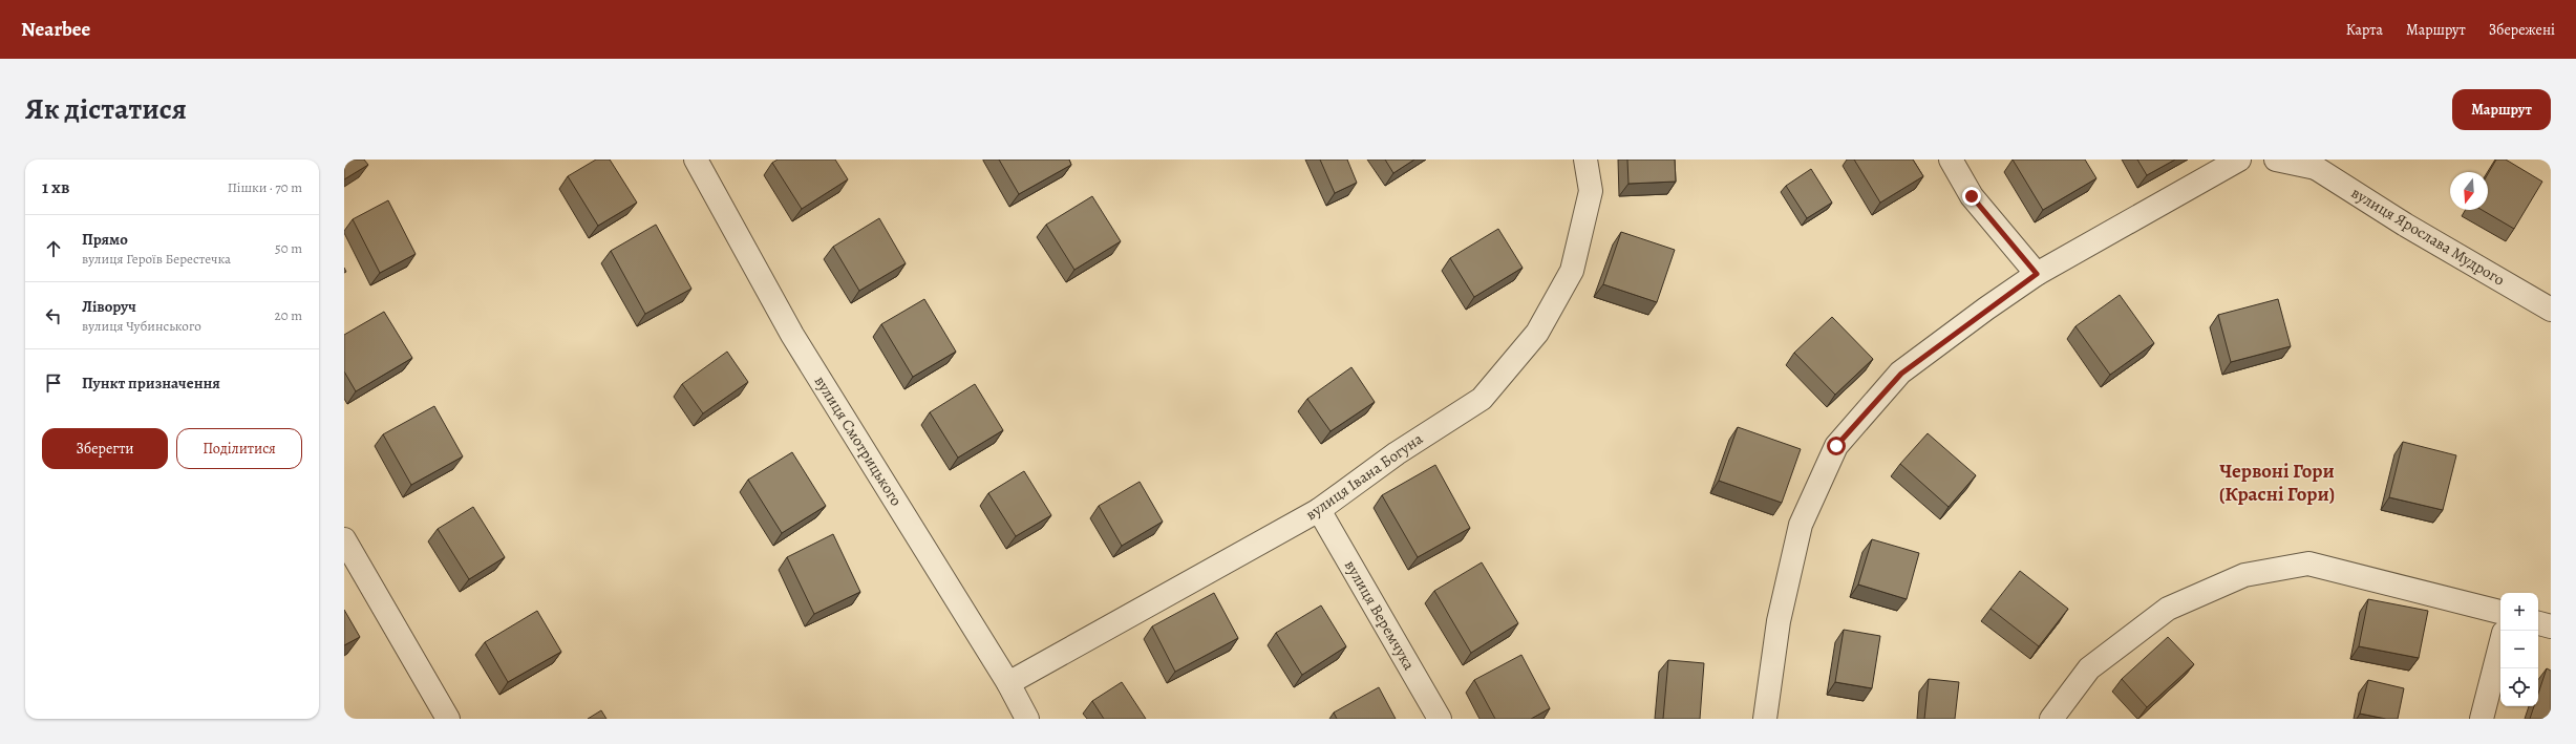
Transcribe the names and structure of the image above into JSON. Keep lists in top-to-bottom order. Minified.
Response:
{"streets":{"street":["вулиця Ярослава Мудрого","вулиця Смотрицького","вулиця Івана Богуна","вулиця Веремчука"]},"crossings":[["вулиця Смотрицького","вулиця Івана Богуна"],["вулиця Івана Богуна","вулиця Веремчука"]],"districts":["Червоні Гори (Красні Гори)"],"north":"bottom","page":{"header":"Nearbee","nav":["Карта","Маршрут","Збережені"],"title":"Як дістатися","buttons":["Маршрут",["Зберегти","Поділитися"]],"heading":["1 хв","Пішки · 70 m"],"list":[["Прямо","вулиця Героїв Берестечка","50 m"],["Ліворуч","вулиця Чубинського","20 m"],"Пункт призначення"],"map_buttons":["+","−"]}}
